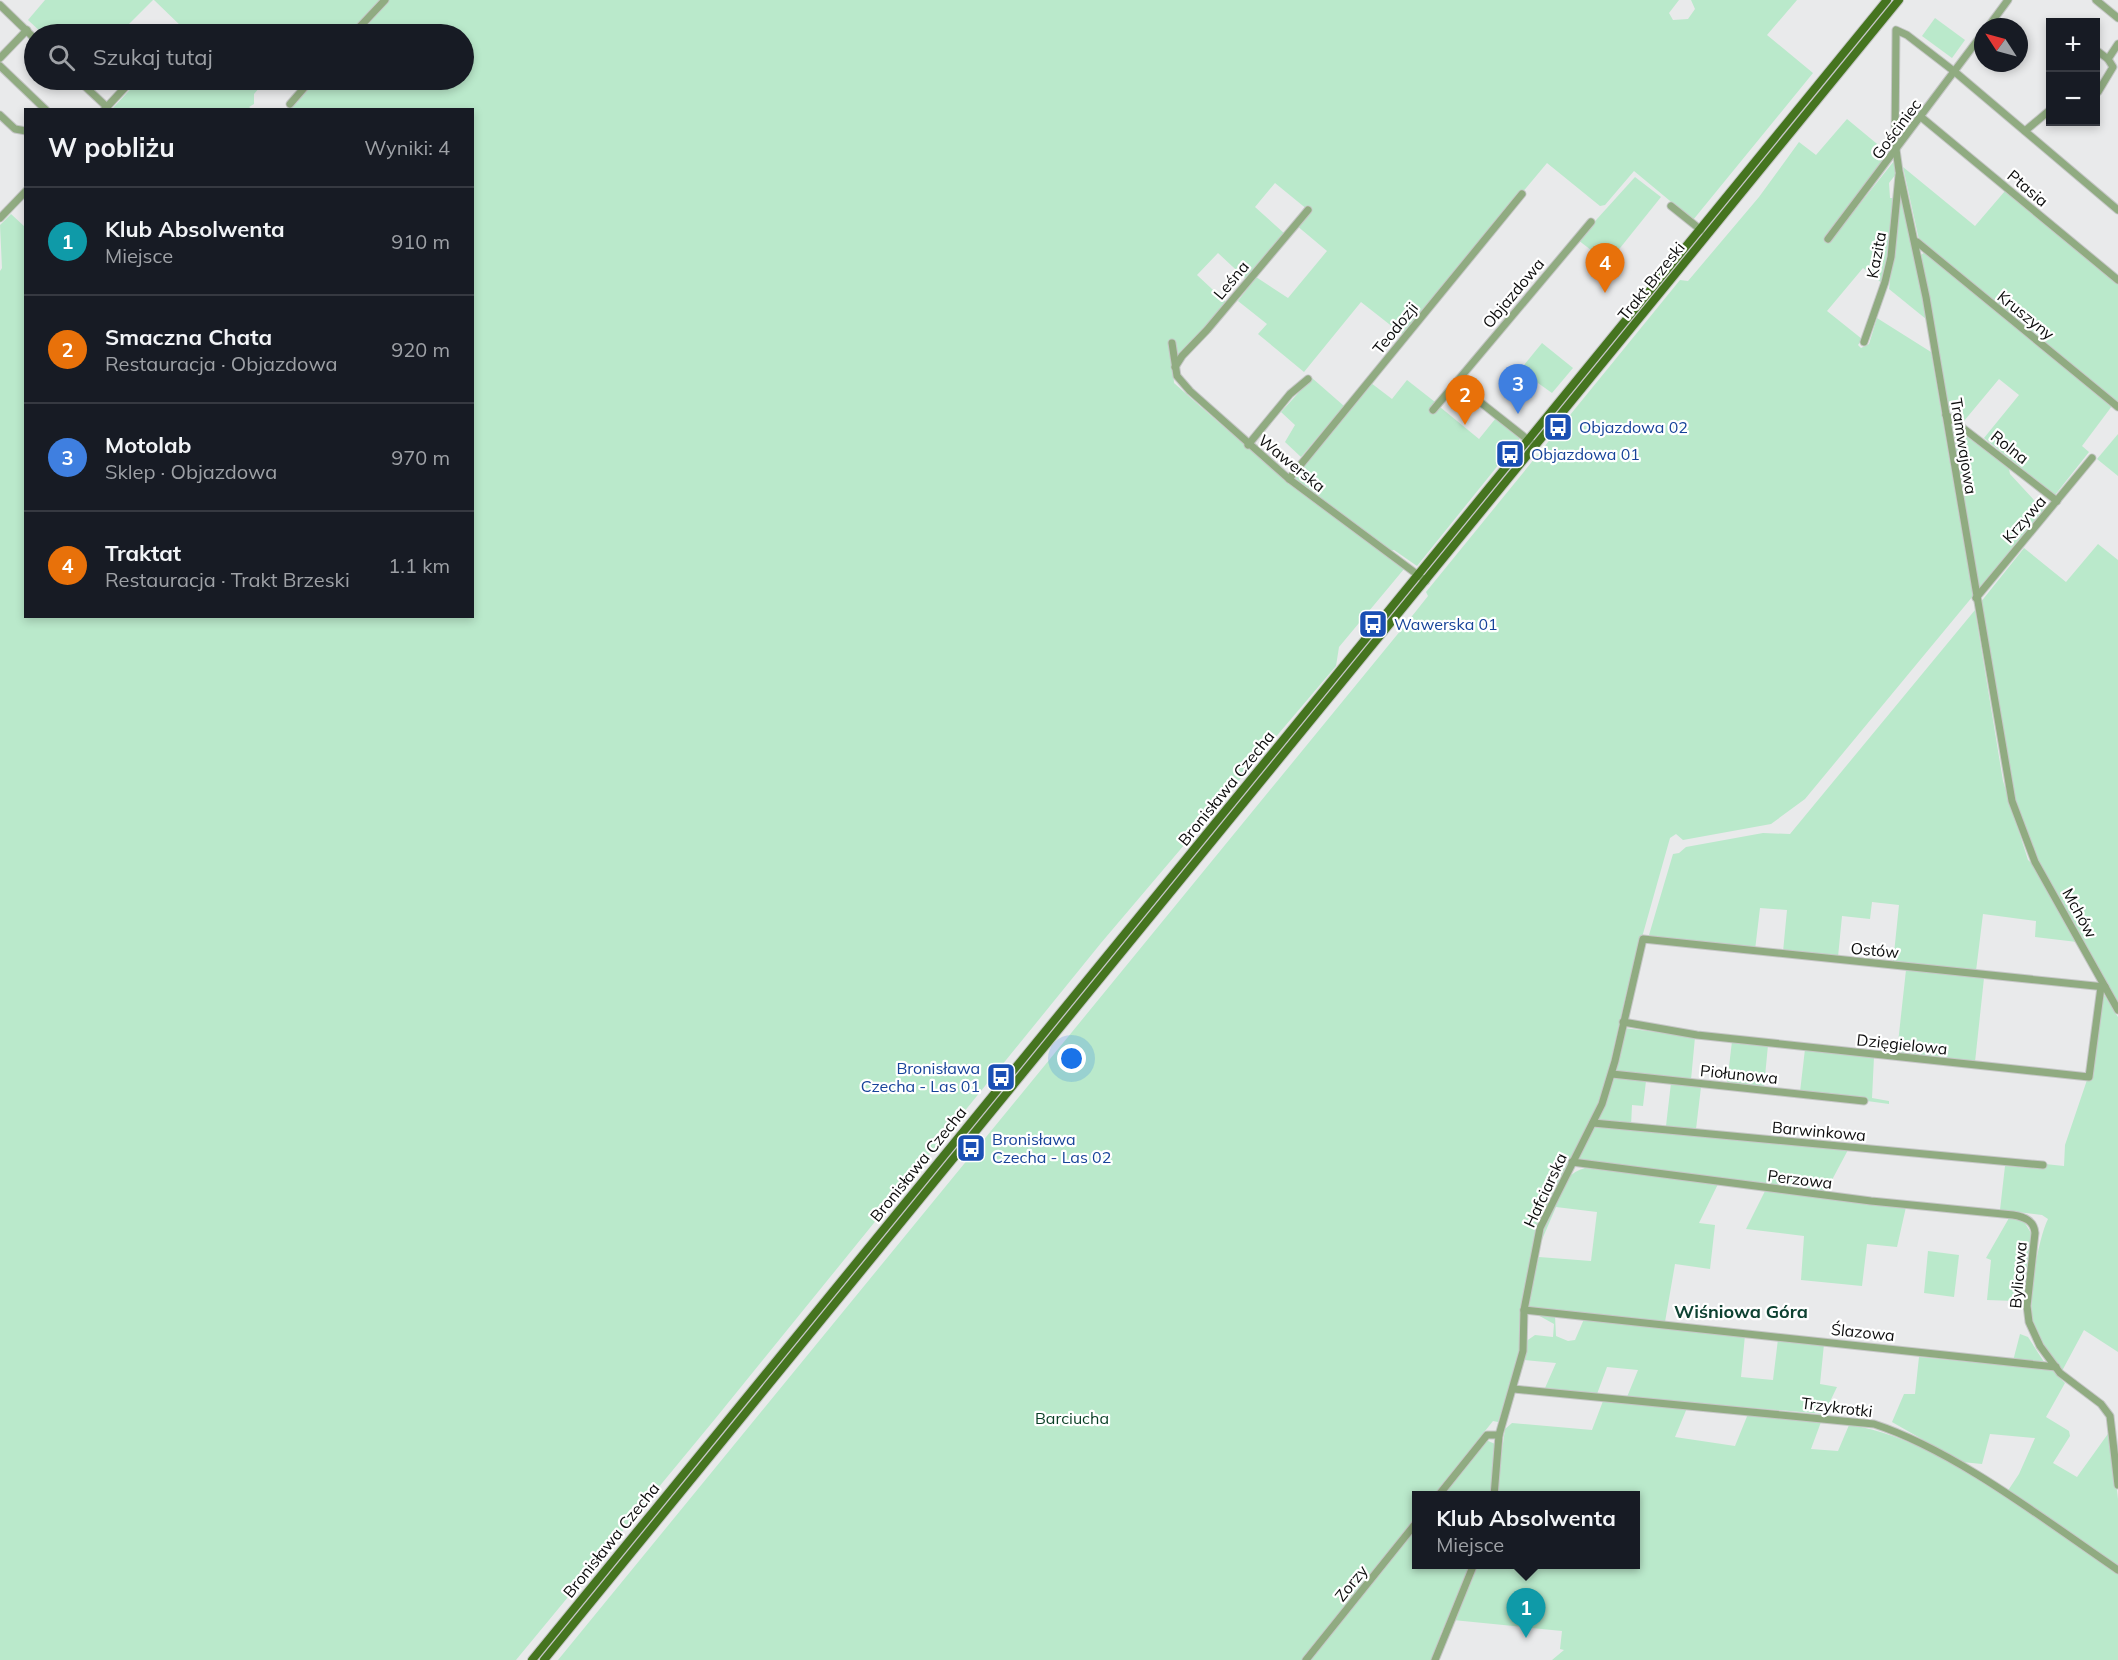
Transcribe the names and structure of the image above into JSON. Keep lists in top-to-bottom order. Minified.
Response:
{"streets":{"main road":["Trakt Brzeski","Bronisława Czecha"],"street":["Gościniec","Ptasia","Kazita","Leśna","Objazdowa","Kruszyny","Teodozji","Tramwajowa","Rolna","Wawerska","Krzywa","Mchów","Ostów","Dzięgielowa","Piołunowa","Barwinkowa","Perzowa","Hafciarska","Bylicowa","Ślazowa","Trzykrotki","Zorzy"]},"crossings":[["Gościniec","Ptasia"],["Gościniec","Tramwajowa"],["Kazita","Tramwajowa"],["Leśna","Wawerska"],["Trakt Brzeski","Wawerska"],["Trakt Brzeski","Bronisława Czecha"],["Kruszyny","Tramwajowa"],["Teodozji","Wawerska"],["Tramwajowa","Rolna"],["Tramwajowa","Krzywa"],["Tramwajowa","Mchów"],["Rolna","Krzywa"],["Wawerska","Bronisława Czecha"],["Mchów","Ostów"],["Mchów","Dzięgielowa"],["Ostów","Dzięgielowa"],["Ostów","Hafciarska"],["Dzięgielowa","Hafciarska"],["Piołunowa","Hafciarska"],["Barwinkowa","Hafciarska"],["Perzowa","Hafciarska"],["Perzowa","Bylicowa"],["Hafciarska","Ślazowa"],["Hafciarska","Trzykrotki"],["Bylicowa","Ślazowa"]],"districts":["Wiśniowa Góra"],"parks":["Barciucha"],"places":{"bus stop":["Objazdowa 02","Objazdowa 01","Wawerska 01","Bronisława Czecha - Las 01","Bronisława Czecha - Las 02"]},"north":"top left","page":{"map_buttons":["+","−"],"search":"Szukaj tutaj","heading":["W pobliżu","Wyniki: 4"],"list":[{"mark":"1","name":"Klub Absolwenta","note":"Miejsce","value":"910 m"},{"mark":"2","name":"Smaczna Chata","note":"Restauracja · Objazdowa","value":"920 m"},{"mark":"3","name":"Motolab","note":"Sklep · Objazdowa","value":"970 m"},{"mark":"4","name":"Traktat","note":"Restauracja · Trakt Brzeski","value":"1.1 km"}],"pins":["4","3","2","1"],"popup":["Klub Absolwenta","Miejsce"]}}
